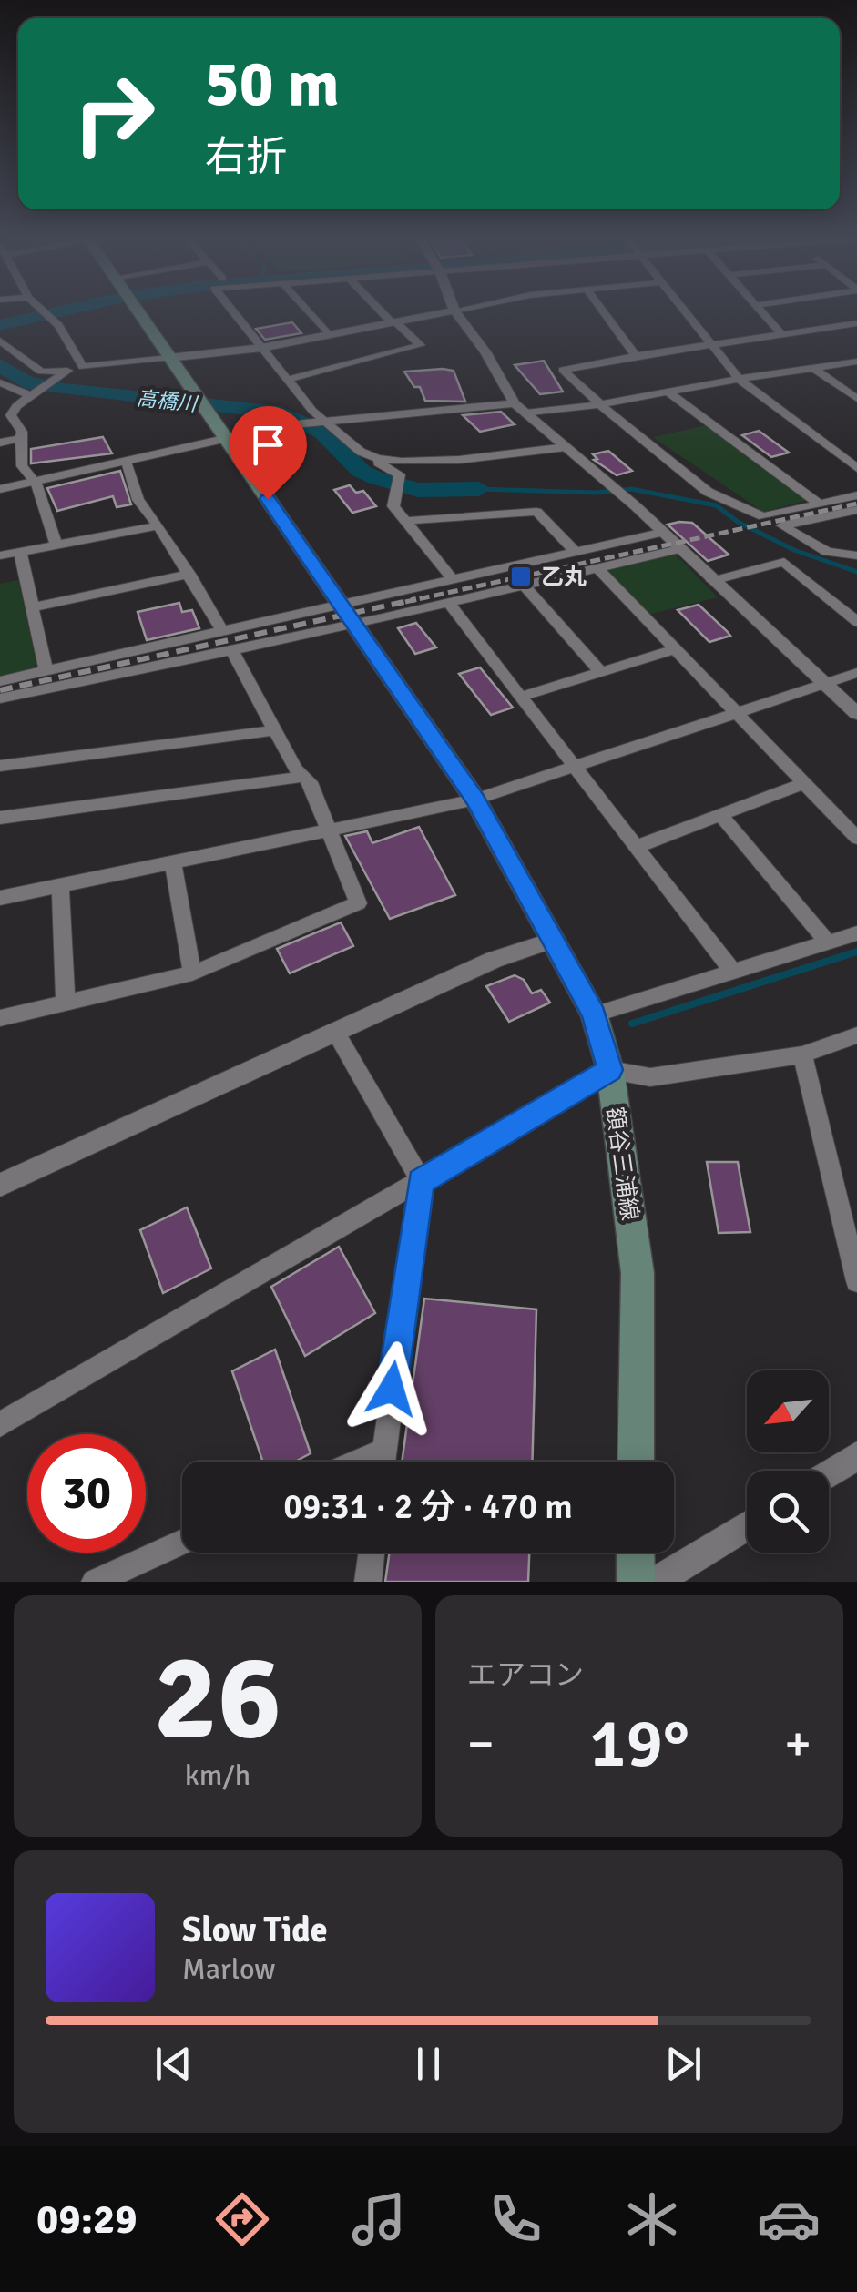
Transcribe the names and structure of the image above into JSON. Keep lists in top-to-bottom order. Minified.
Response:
{"streets":{"main road":["額谷三浦線"]},"water":["高橋川"],"places":{"transit":["乙丸"]},"north":"bottom left","page":{"turn":["50 m","右折"],"limit":"30","trip":"09:31 · 2 分 · 470 m","tile":[["26","km/h"],"エアコン"],"heat":["−","19°","+"],"song":["Slow Tide","Marlow"],"tabs":"09:29"}}
